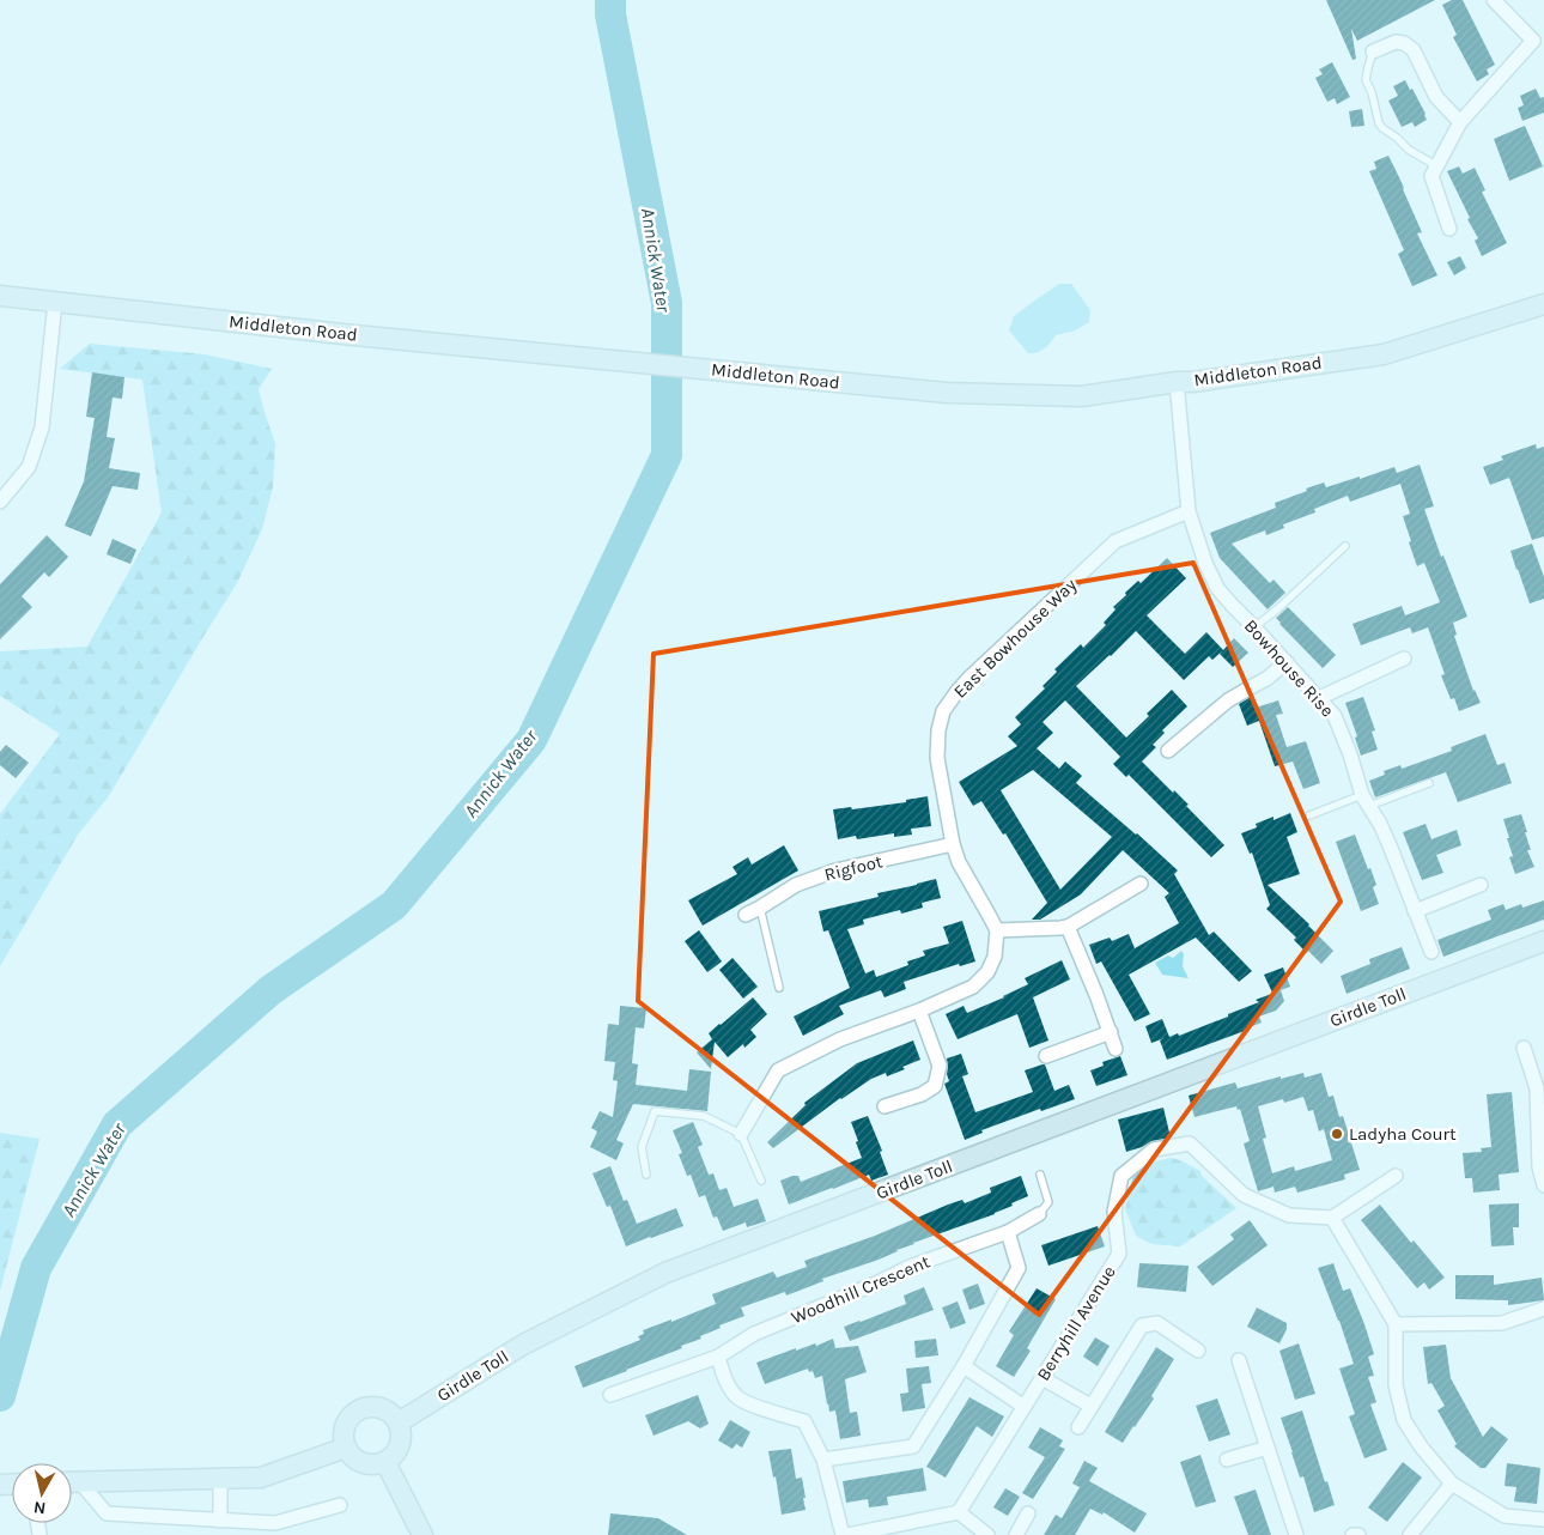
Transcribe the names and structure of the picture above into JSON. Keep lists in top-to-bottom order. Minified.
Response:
{"streets":{"street":["Middleton Road","East Bowhouse Way","Bowhouse Rise","Rigfoot","Girdle Toll","Woodhill Crescent","Berryhill Avenue"]},"crossings":[["Middleton Road","Bowhouse Rise"],["East Bowhouse Way","Bowhouse Rise"],["East Bowhouse Way","Rigfoot"]],"water":["Annick Water"],"places":["Ladyha Court"],"north":"bottom"}
